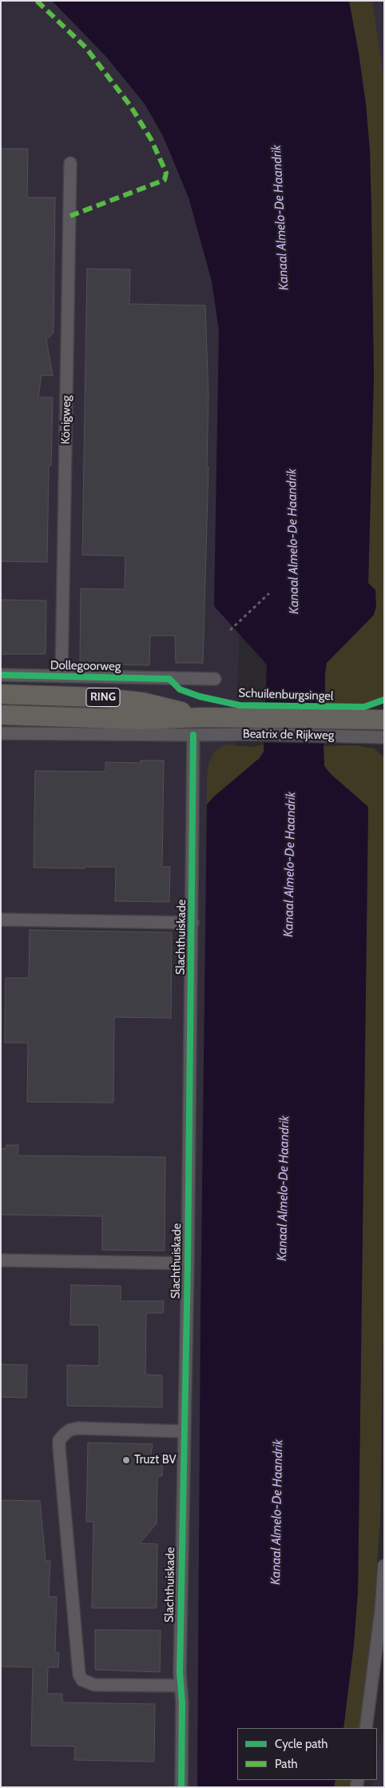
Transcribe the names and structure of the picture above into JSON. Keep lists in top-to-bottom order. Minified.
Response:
{"streets":{"main road":["Schuilenburgsingel","RING"],"street":["Königweg","Dollegoorweg","Beatrix de Rijkweg","Slachthuiskade"]},"crossings":[["Königweg","Dollegoorweg"],["Schuilenburgsingel","Beatrix de Rijkweg"],["Beatrix de Rijkweg","Slachthuiskade"]],"water":["Kanaal Almelo-De Haandrik"],"places":["Truzt BV"],"legend":["Cycle path","Path"]}
